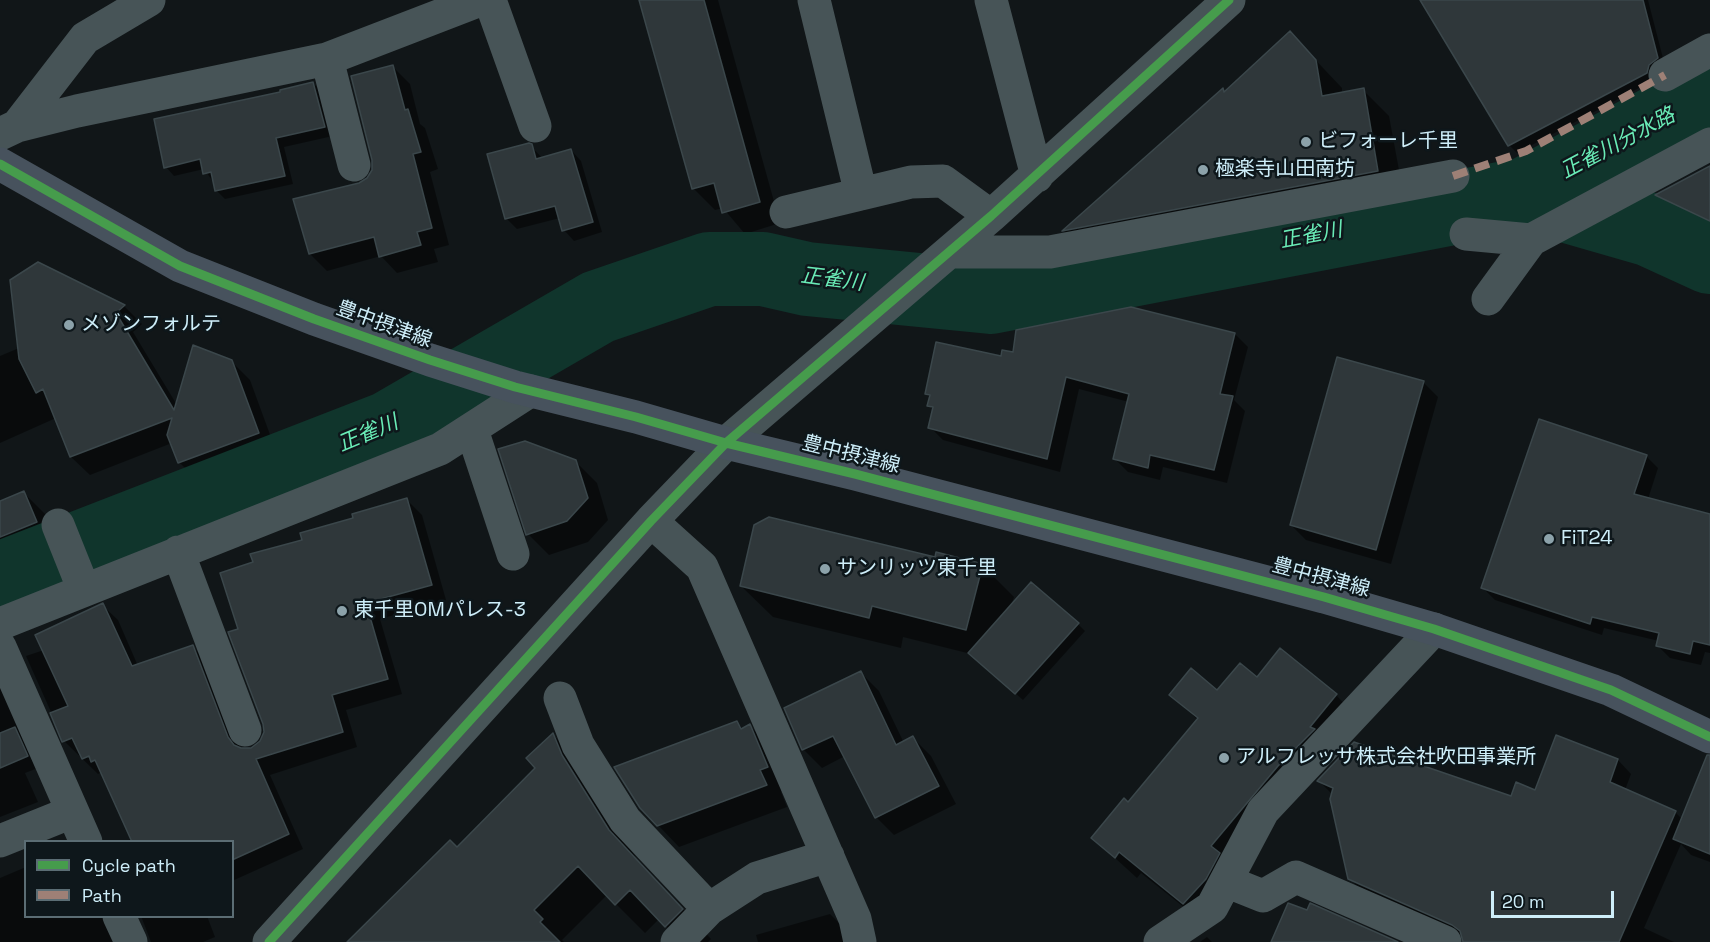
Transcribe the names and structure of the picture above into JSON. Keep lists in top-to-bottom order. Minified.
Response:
{"streets":{"main road":["豊中摂津線"]},"water":["正雀川分水路","正雀川"],"places":["ビフォーレ千里","極楽寺山田南坊","メゾンフォルテ","FiT24","サンリッツ東千里","東千里OMパレス-3","アルフレッサ株式会社吹田事業所"],"legend":["Cycle path","Path"],"scale_bar":"20 m"}
